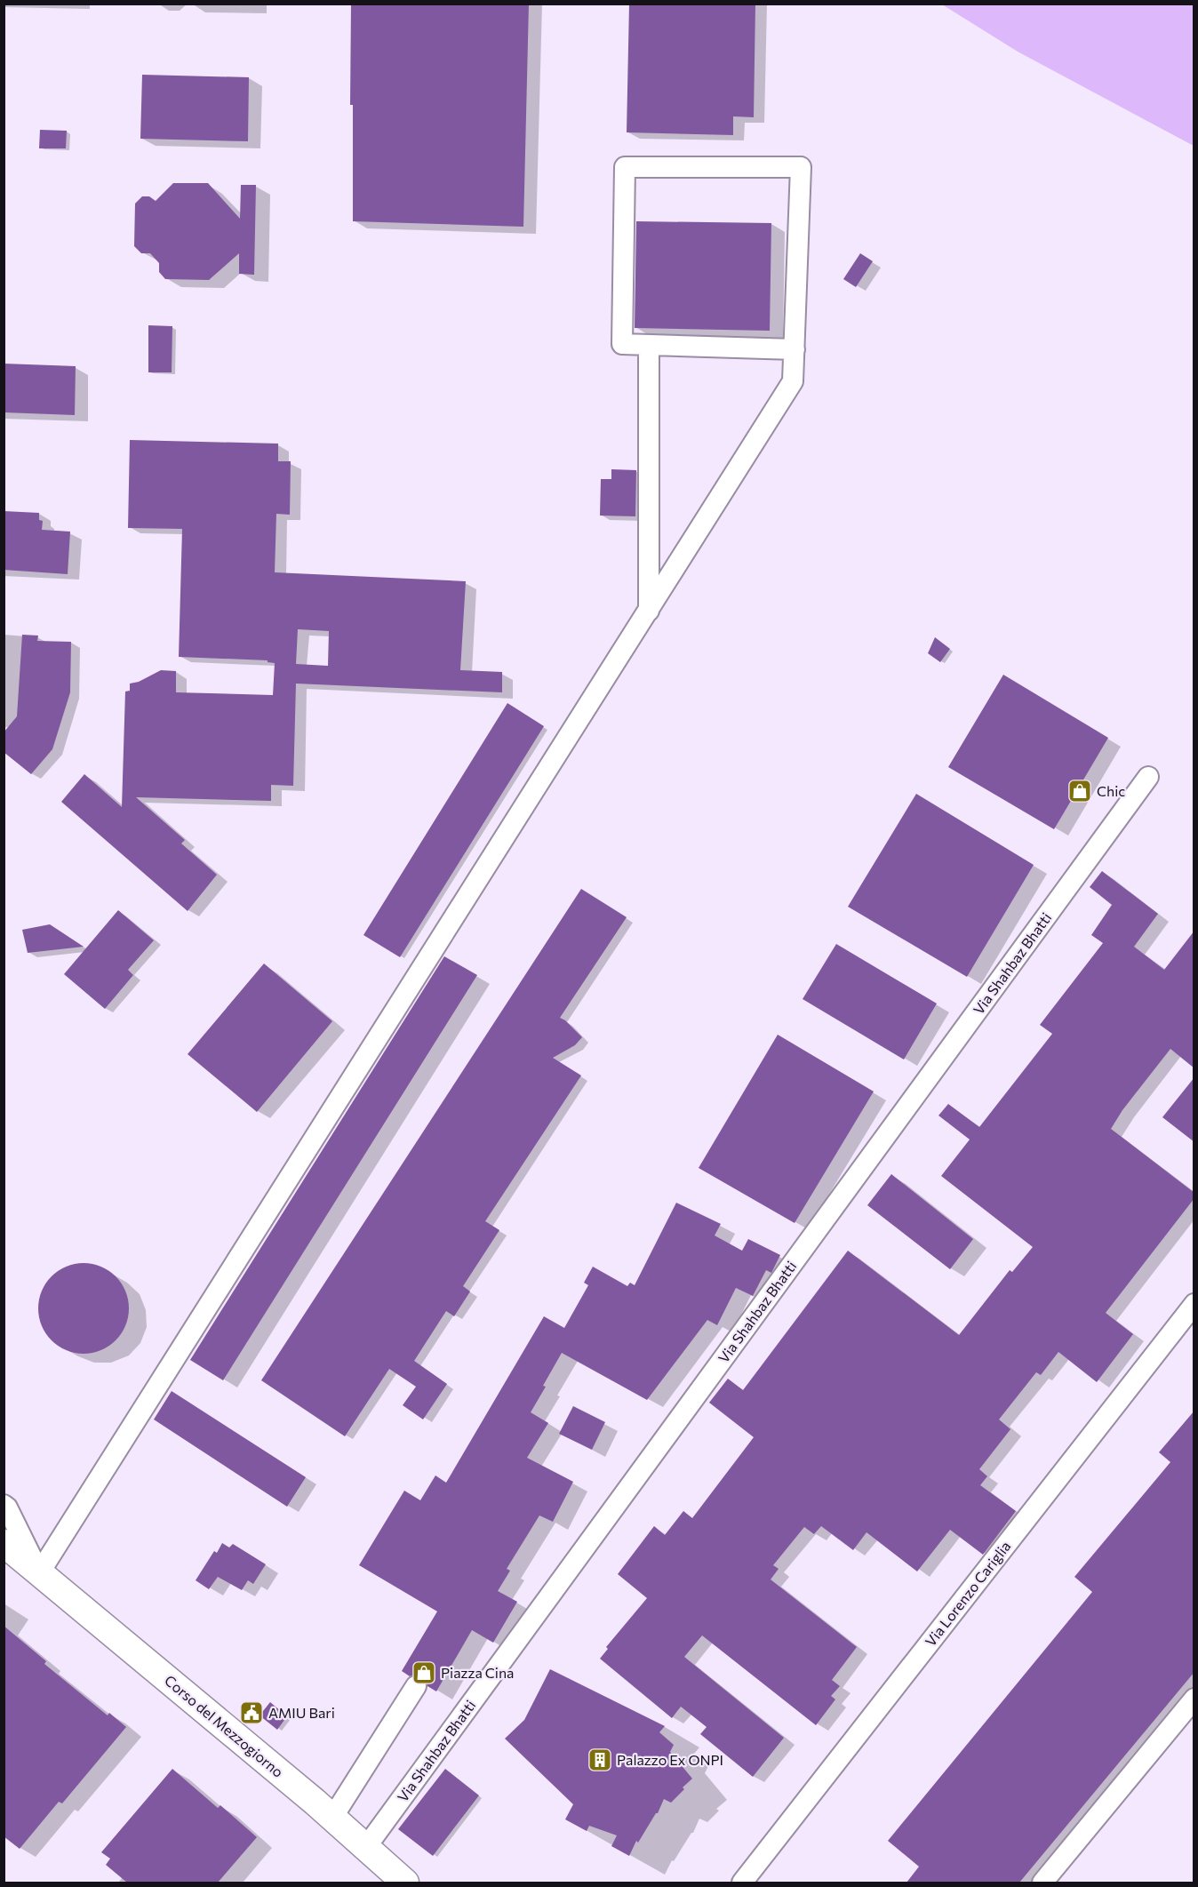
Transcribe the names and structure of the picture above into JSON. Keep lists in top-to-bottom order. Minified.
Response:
{"streets":{"main road":["Corso del Mezzogiorno"],"street":["Via Shahbaz Bhatti","Via Lorenzo Cariglia"]},"crossings":[["Via Shahbaz Bhatti","Corso del Mezzogiorno"]],"places":{"shop":["Chic","Piazza Cina"],"public building":["AMIU Bari"],"building":["Palazzo Ex ONPI"]}}
